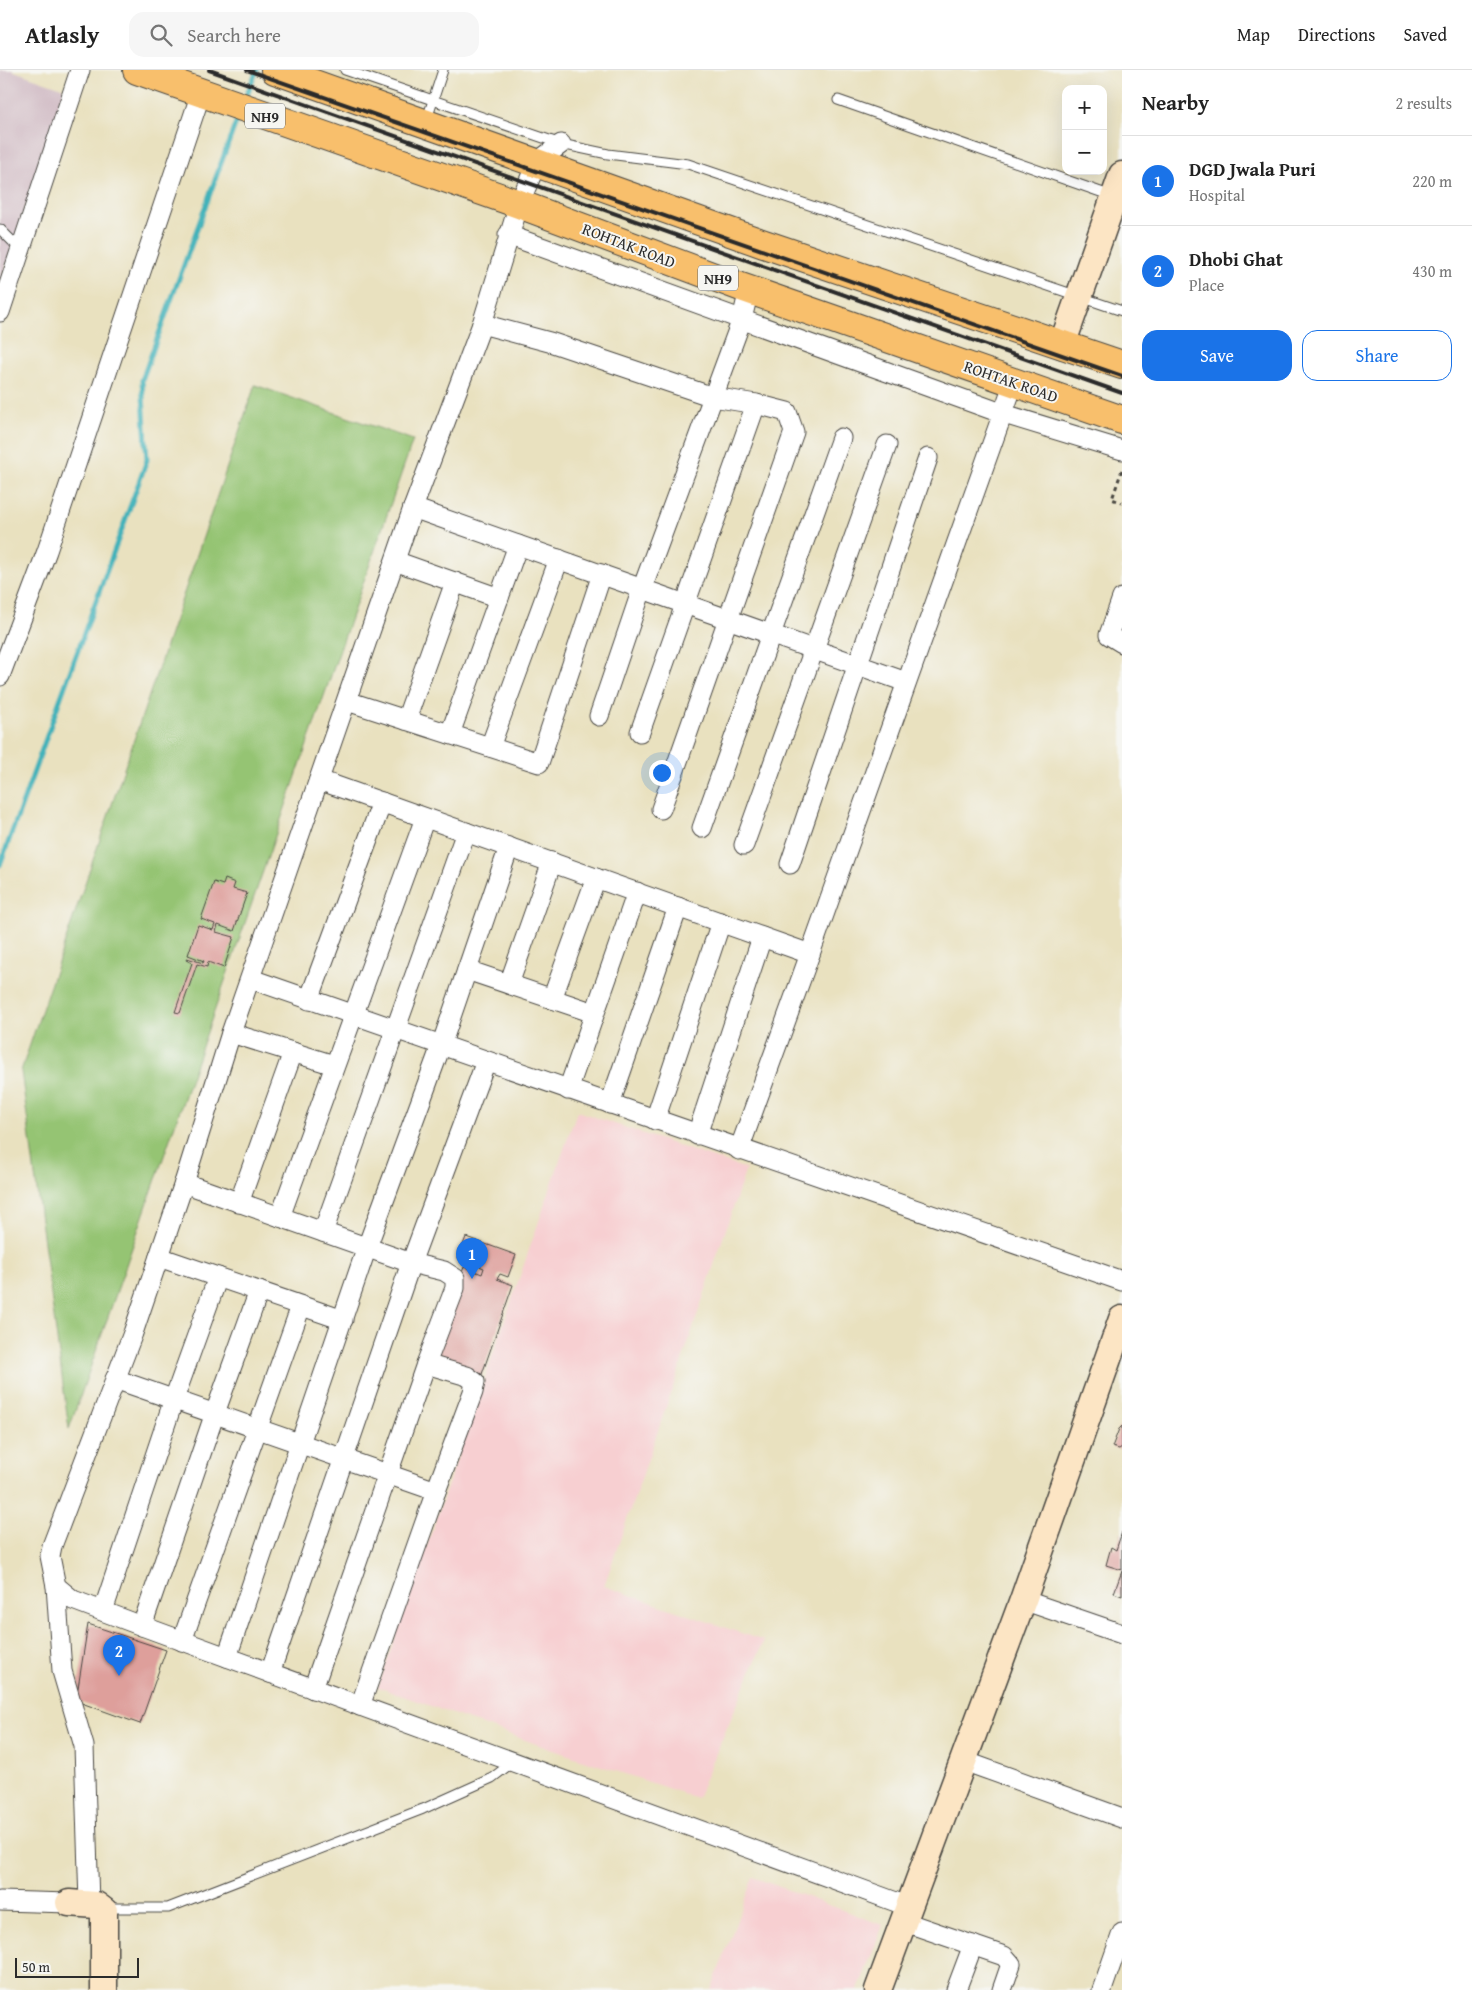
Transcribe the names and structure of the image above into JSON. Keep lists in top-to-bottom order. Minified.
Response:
{"streets":{"highway":["NH9","ROHTAK ROAD"]},"scale_bar":"50 m","page":{"header":"Atlasly","search":"Search here","nav":["Map","Directions","Saved"],"heading":["Nearby","2 results"],"map_buttons":["+","−"],"list":[{"mark":"1","name":"DGD Jwala Puri","note":"Hospital","value":"220 m"},{"mark":"2","name":"Dhobi Ghat","note":"Place","value":"430 m"}],"buttons":["Save","Share"],"pins":["1","2"],"scale":"50 m"}}
